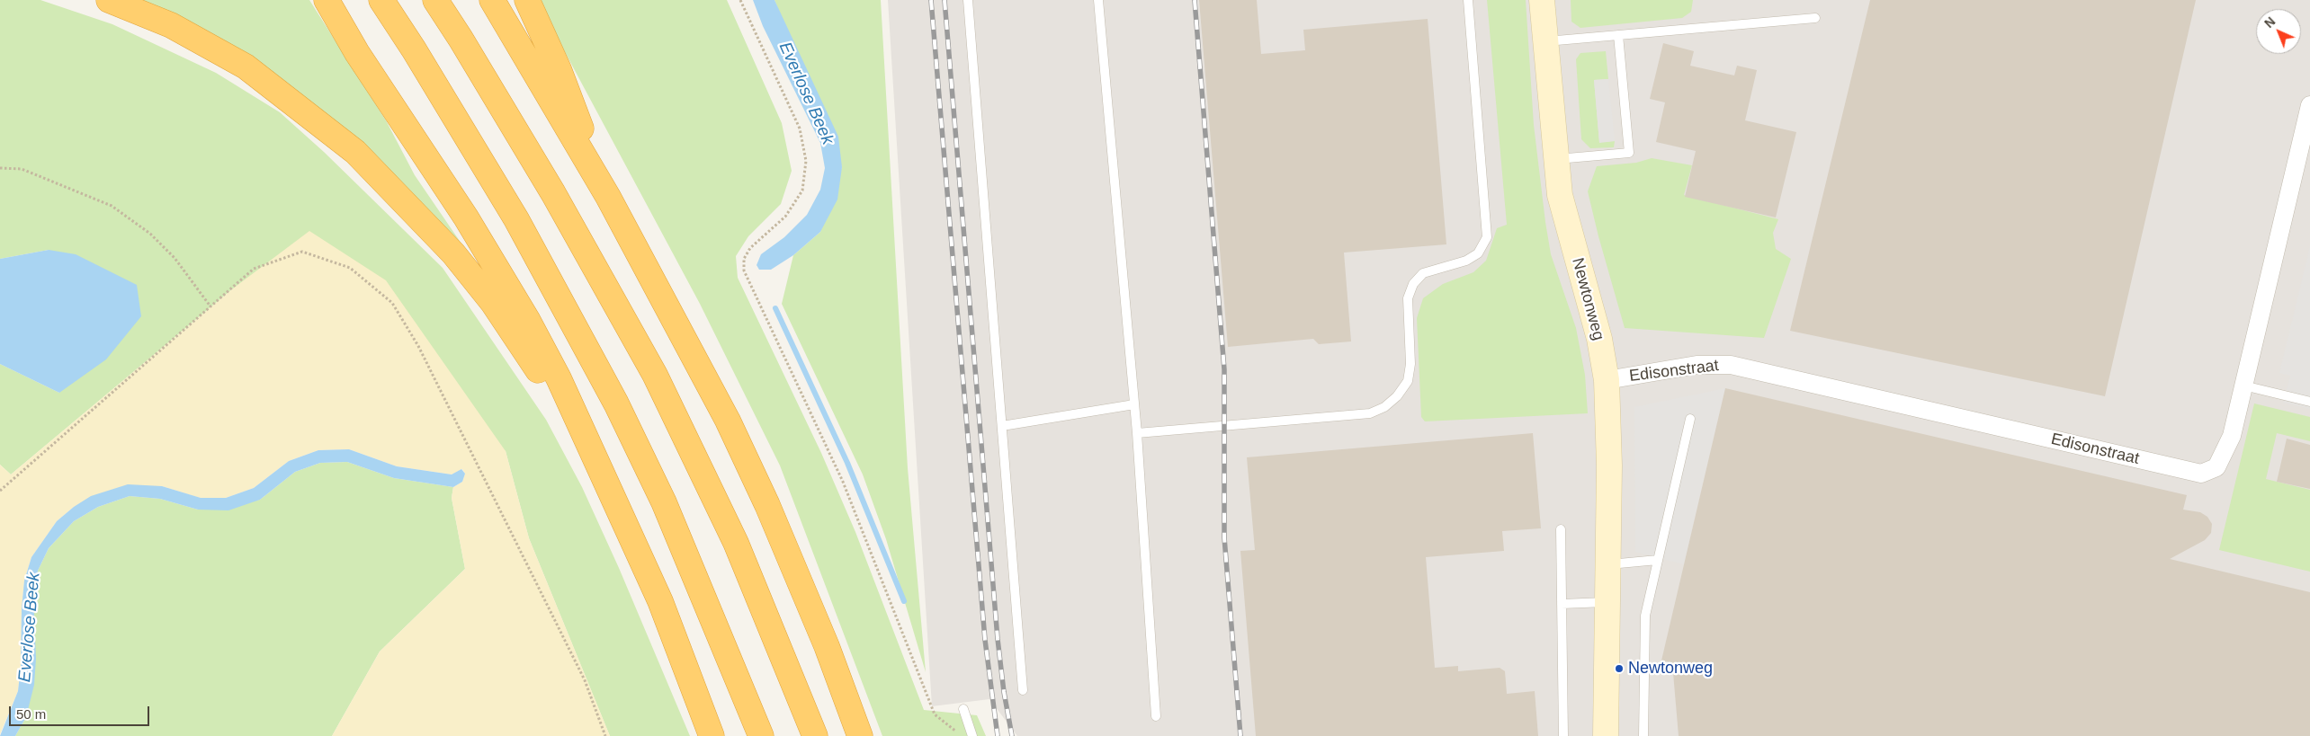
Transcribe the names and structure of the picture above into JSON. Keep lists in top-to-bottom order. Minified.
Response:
{"streets":{"street":["Newtonweg","Edisonstraat"]},"crossings":[["Newtonweg","Edisonstraat"]],"water":["Everlose Beek"],"places":["Newtonweg"],"scale_bar":"50 m","north":"top left"}
